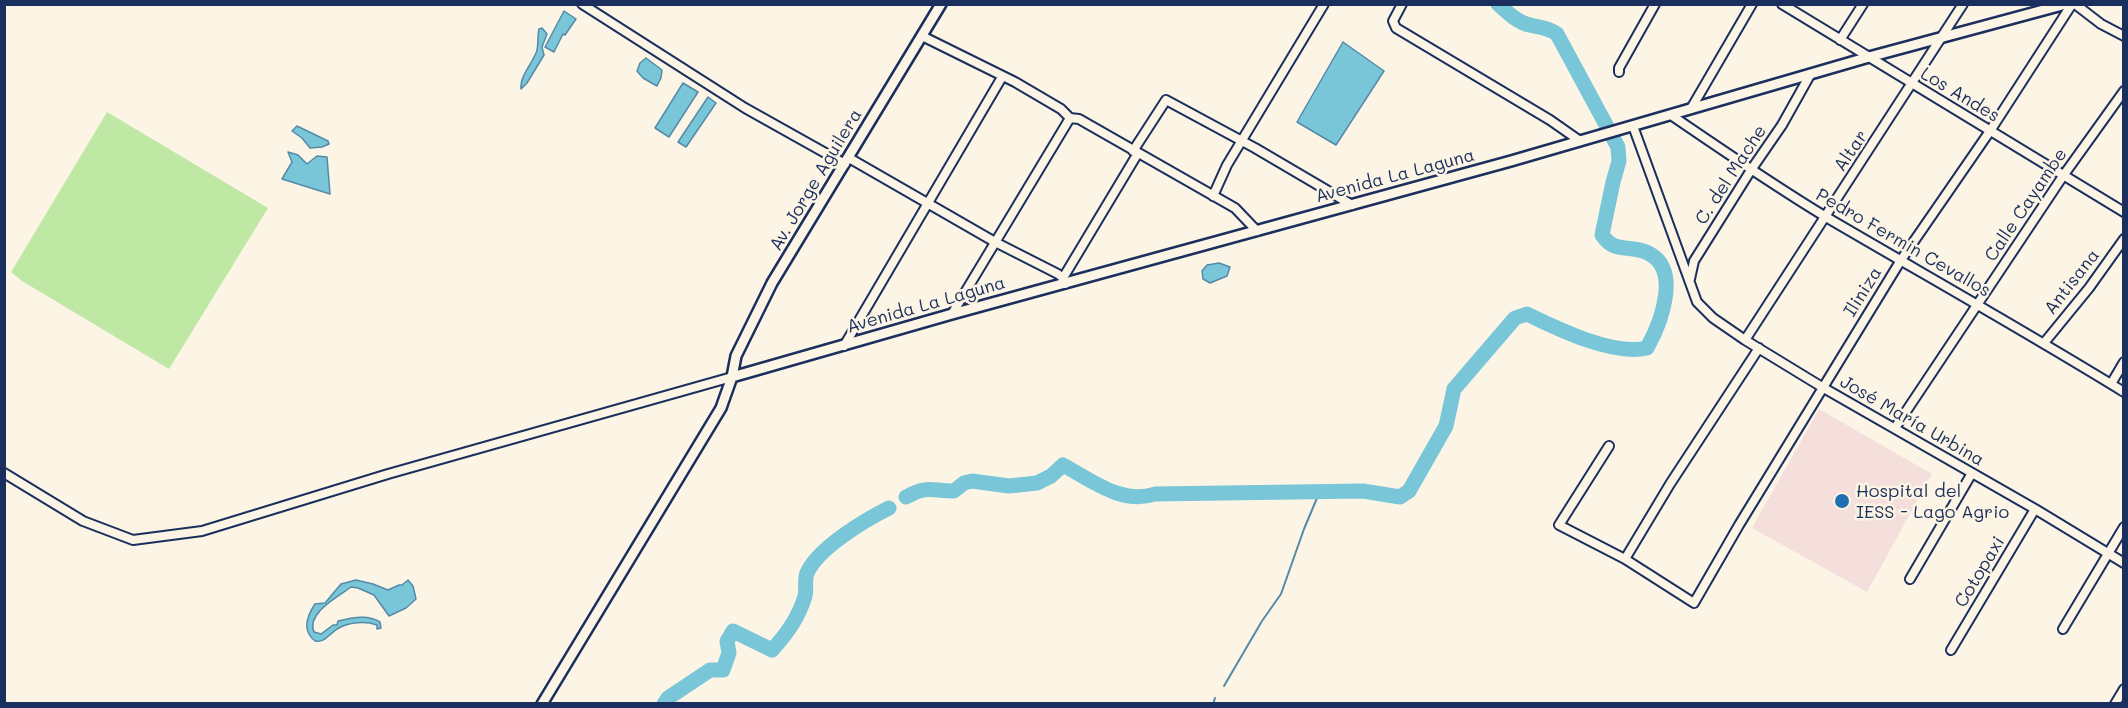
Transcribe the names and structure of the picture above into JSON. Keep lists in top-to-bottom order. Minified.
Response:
{"streets":{"street":["Los Andes","Altar","C. del Mache","Avenida La Laguna","Av. Jorge Aguilera","Calle Cayambe","Pedro Fermin Cevallos","Antisana","Iliniza","José María Urbina","Cotopaxi"]},"crossings":[["Los Andes","Altar"],["Los Andes","Avenida La Laguna"],["Los Andes","Calle Cayambe"],["Los Andes","Iliniza"],["Altar","Avenida La Laguna"],["Altar","Pedro Fermin Cevallos"],["Altar","José María Urbina"],["C. del Mache","Avenida La Laguna"],["C. del Mache","Pedro Fermin Cevallos"],["C. del Mache","José María Urbina"],["Avenida La Laguna","Av. Jorge Aguilera"],["Avenida La Laguna","Pedro Fermin Cevallos"],["Calle Cayambe","Pedro Fermin Cevallos"],["Calle Cayambe","José María Urbina"],["Pedro Fermin Cevallos","Antisana"],["Pedro Fermin Cevallos","Iliniza"],["Iliniza","José María Urbina"],["José María Urbina","Cotopaxi"]],"places":["Hospital del IESS - Lago Agrio"]}
